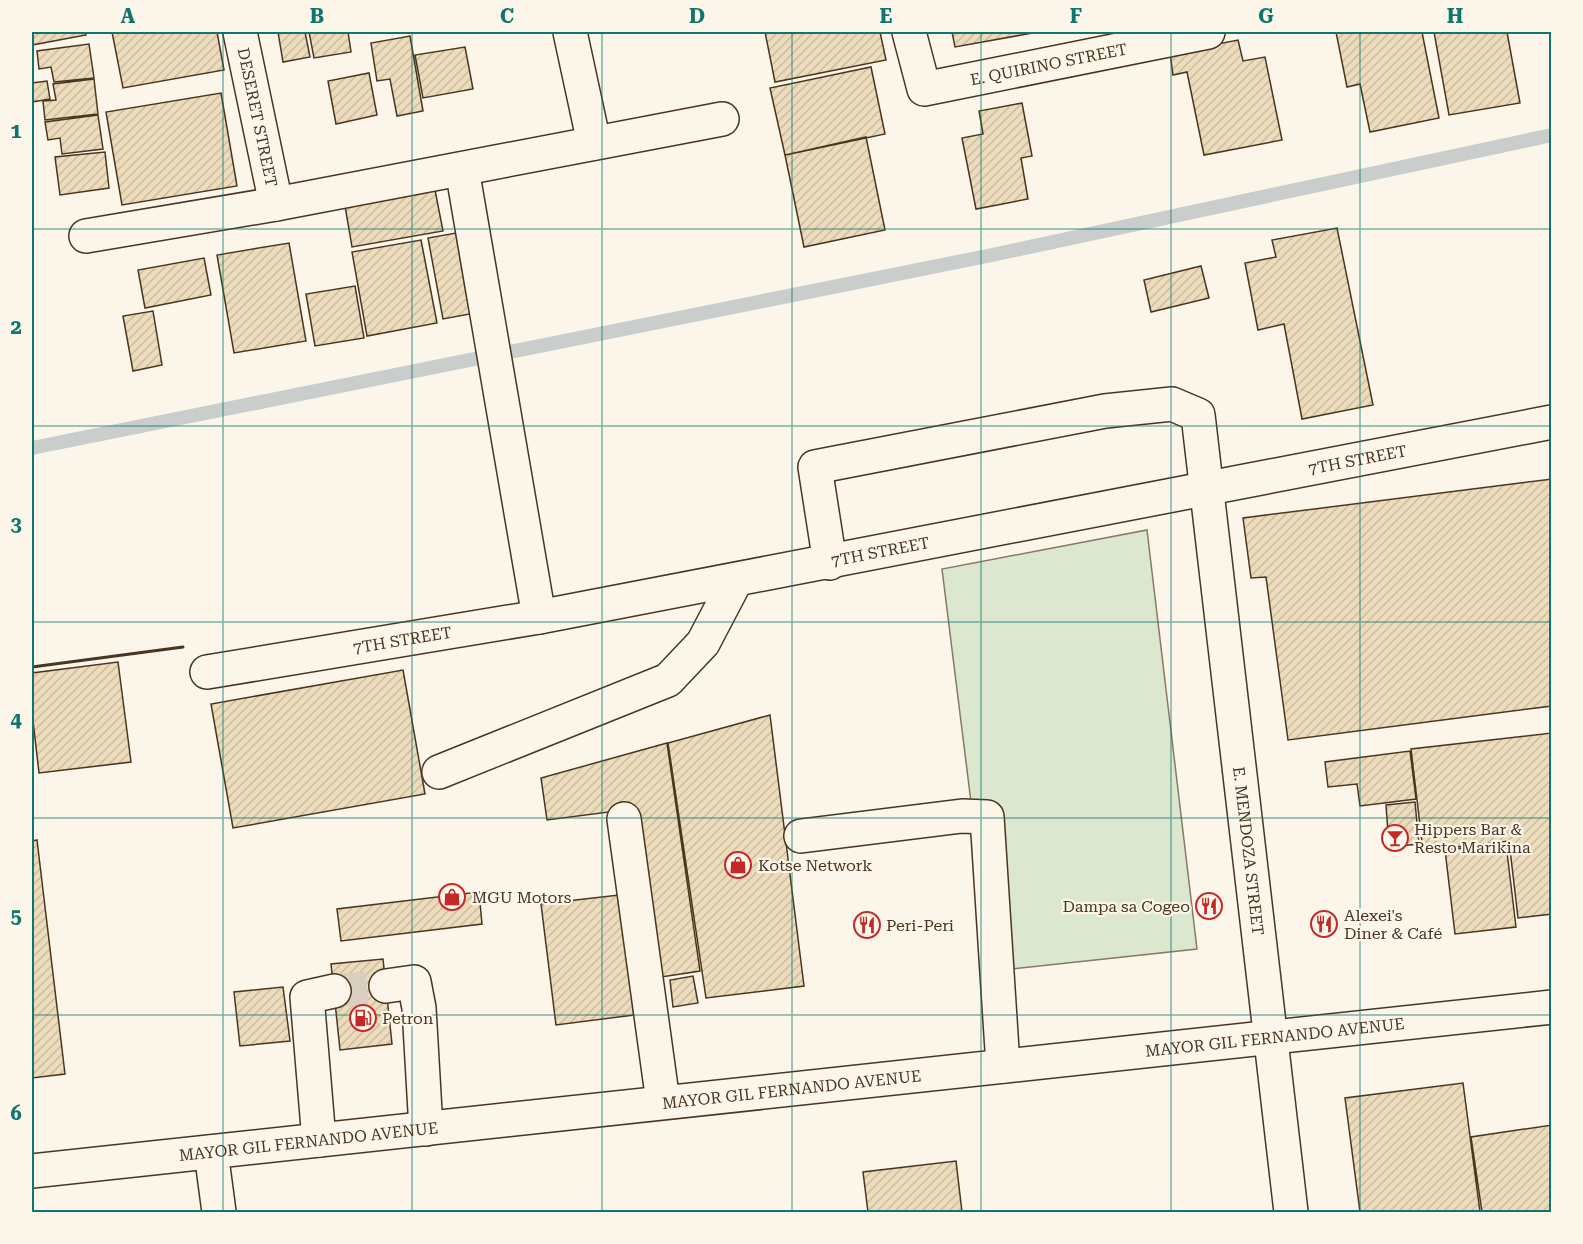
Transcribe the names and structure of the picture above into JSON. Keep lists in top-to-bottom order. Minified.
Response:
{"streets":{"street":["E. QUIRINO STREET","DESERET STREET","7TH STREET","E. MENDOZA STREET","MAYOR GIL FERNANDO AVENUE"]},"crossings":[["7TH STREET","E. MENDOZA STREET"],["E. MENDOZA STREET","MAYOR GIL FERNANDO AVENUE"]],"places":{"bar":["Hippers Bar & Resto Marikina"],"shop":["Kotse Network","MGU Motors"],"restaurant":["Dampa sa Cogeo","Alexei's Diner & Café","Peri-Peri"],"fuel station":["Petron"]},"grid":{"columns":["A","B","C","D","E","F","G","H"],"rows":["1","2","3","4","5","6"]}}
